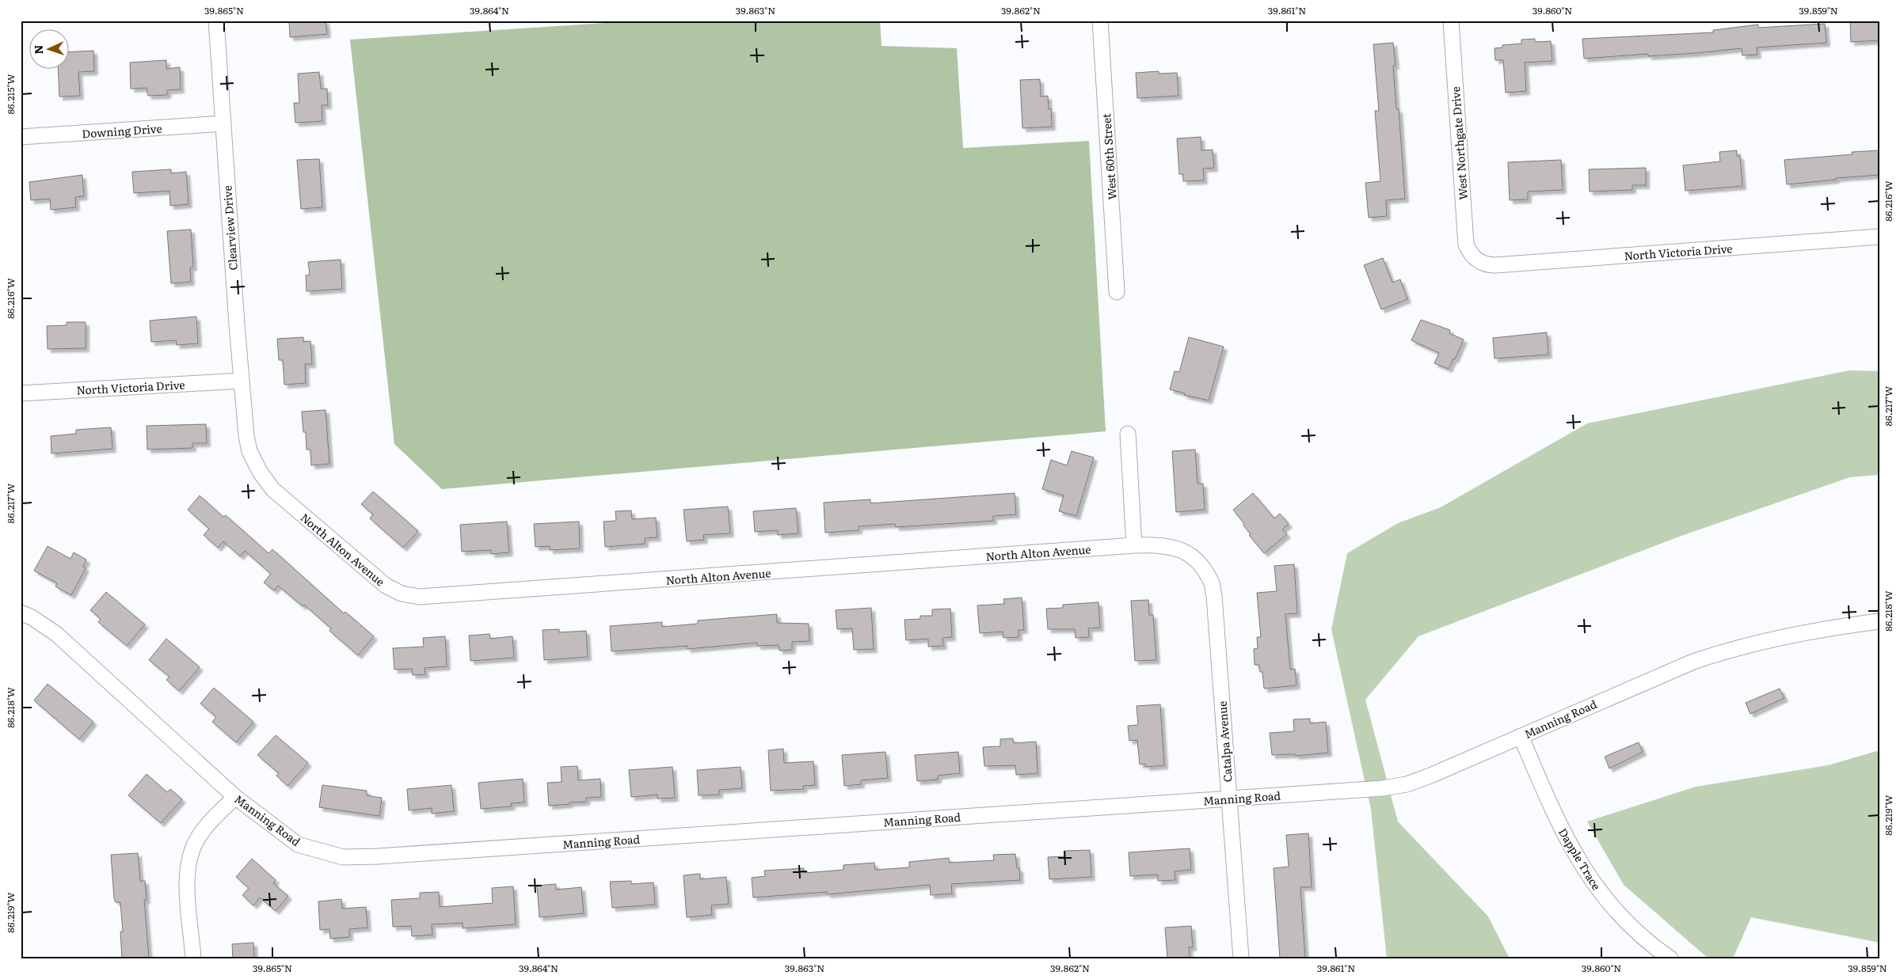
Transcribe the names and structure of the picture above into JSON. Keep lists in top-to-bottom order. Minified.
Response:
{"streets":{"street":["Downing Drive","West Northgate Drive","West 60th Street","Clearview Drive","North Victoria Drive","North Alton Avenue","Manning Road","Catalpa Avenue","Dapple Trace"]},"crossings":[["Downing Drive","Clearview Drive"],["West Northgate Drive","North Victoria Drive"],["Clearview Drive","North Victoria Drive"],["Clearview Drive","North Alton Avenue"],["North Alton Avenue","Catalpa Avenue"],["Manning Road","Catalpa Avenue"],["Manning Road","Dapple Trace"]],"north":"left","coordinates":["39.865°N","39.864°N","39.863°N","39.862°N","39.861°N","39.860°N","39.859°N","86.215°W","86.216°W","86.217°W","86.218°W","86.219°W"]}
